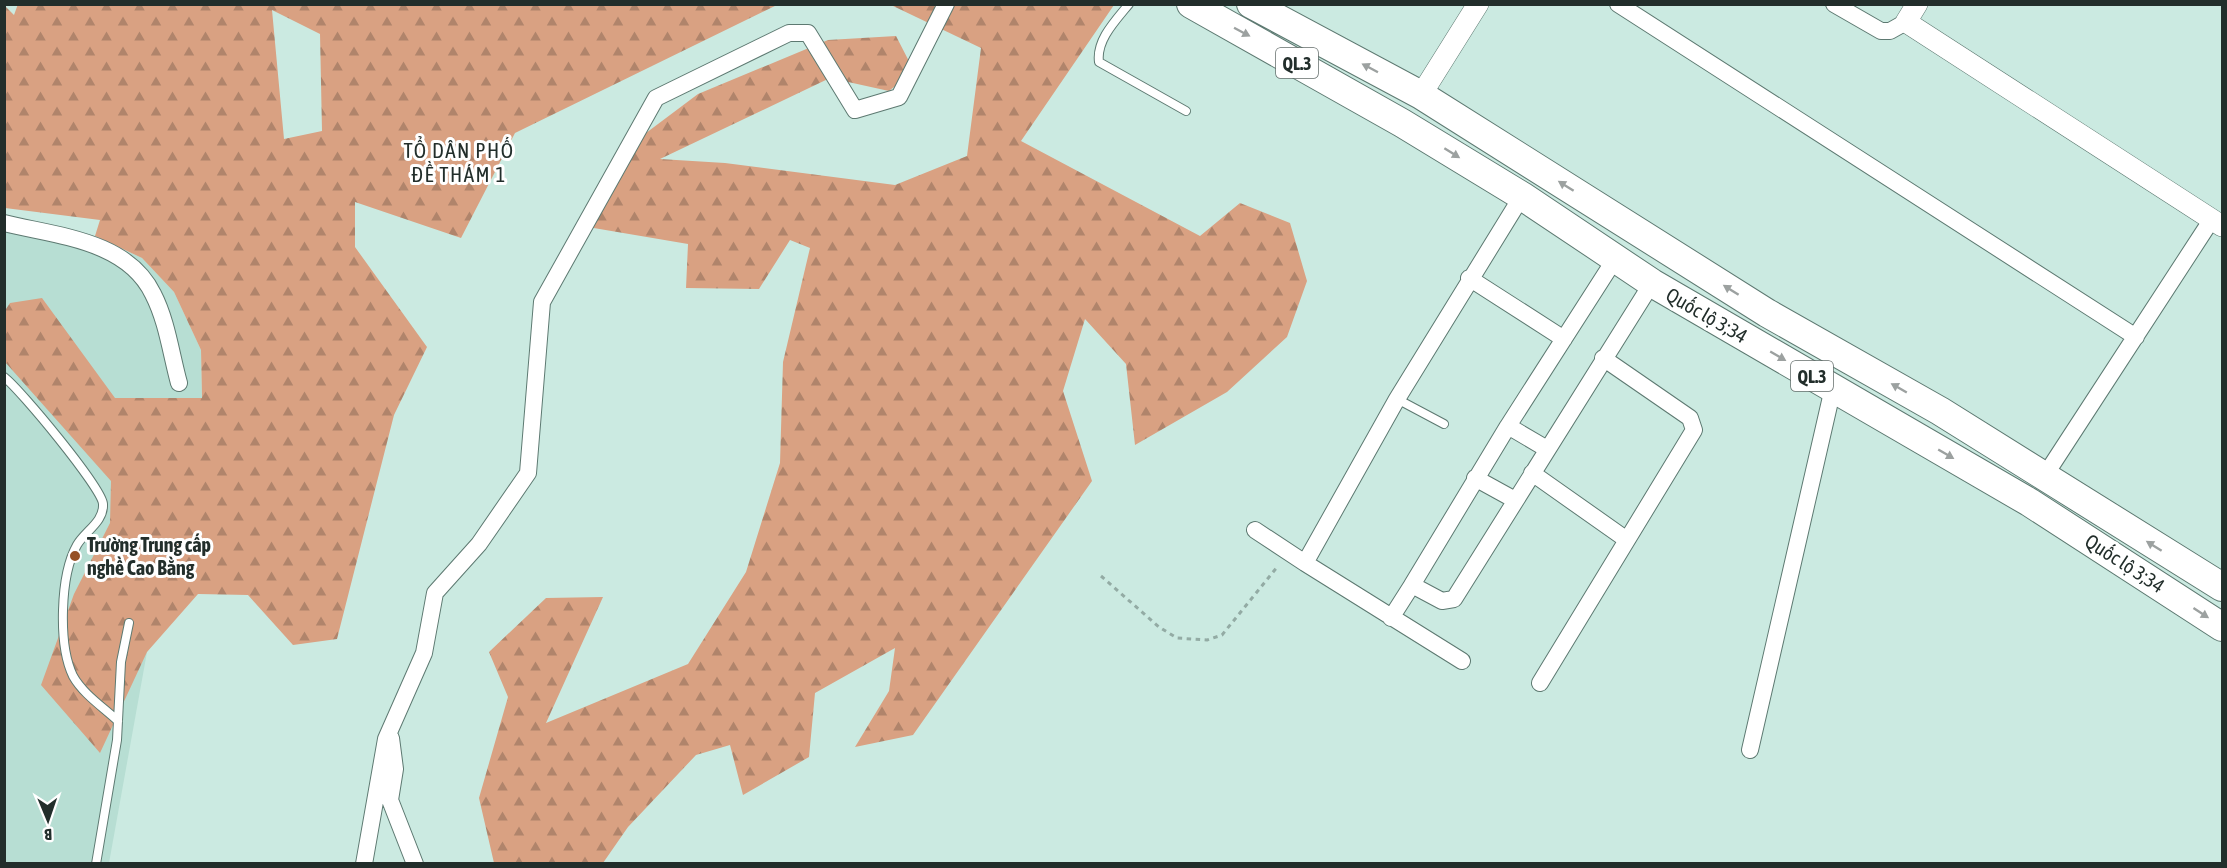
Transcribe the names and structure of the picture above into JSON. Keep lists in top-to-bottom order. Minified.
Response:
{"streets":{"highway":["QL.3","Quốc lộ 3;34"]},"districts":["TỔ DÂN PHỐ ĐỀ THÁM 1"],"places":["Trường Trung cấp nghề Cao Bằng"],"north":"bottom"}
